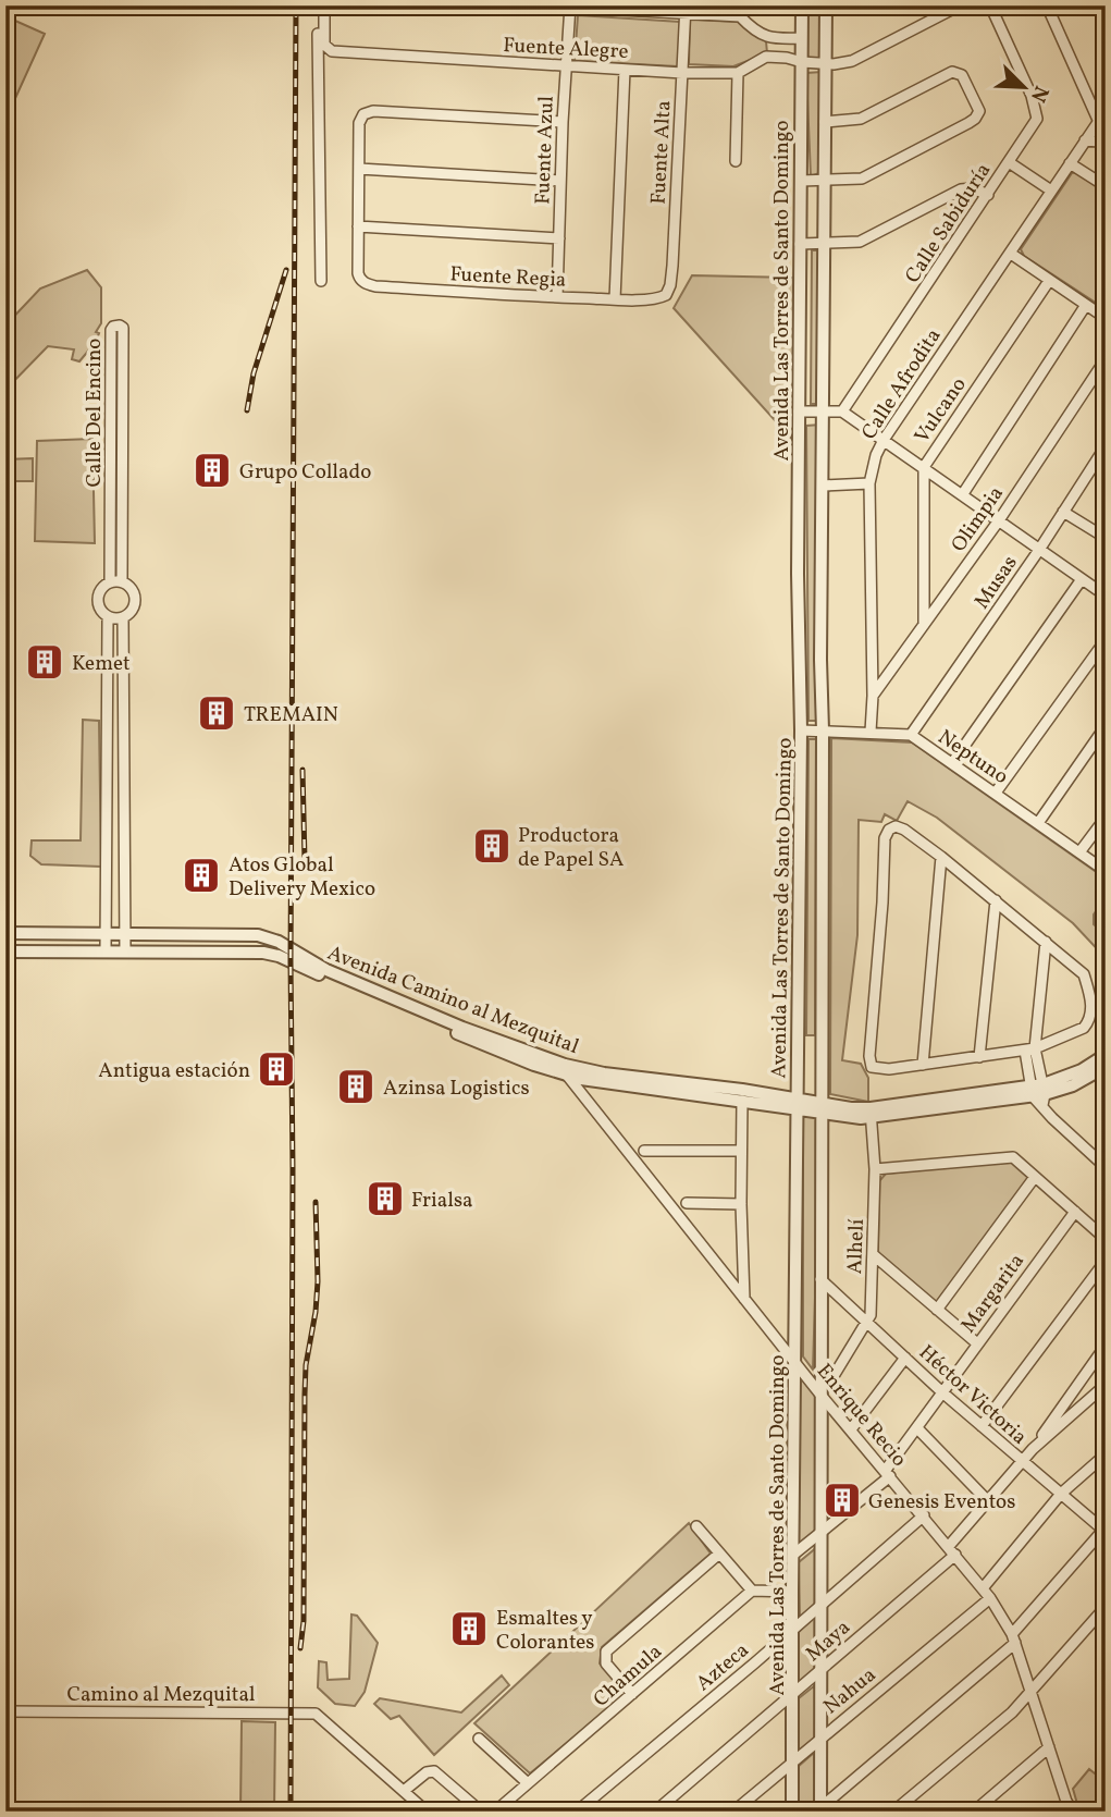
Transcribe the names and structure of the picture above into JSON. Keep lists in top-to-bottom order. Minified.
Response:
{"streets":{"street":["Fuente Alegre","Fuente Azul","Fuente Alta","Calle Sabiduría","Fuente Regia","Avenida Las Torres de Santo Domingo","Calle Afrodita","Vulcano","Calle Del Encino","Olimpia","Musas","Neptuno","Avenida Camino al Mezquital","Alhelí","Margarita","Héctor Victoria","Enrique Recio","Maya","Azteca","Chamula","Nahua","Camino al Mezquital"]},"crossings":[["Fuente Alegre","Fuente Azul"],["Fuente Alegre","Fuente Alta"],["Fuente Alegre","Avenida Las Torres de Santo Domingo"],["Fuente Azul","Fuente Regia"],["Fuente Alta","Fuente Regia"],["Avenida Las Torres de Santo Domingo","Neptuno"],["Avenida Las Torres de Santo Domingo","Avenida Camino al Mezquital"],["Avenida Las Torres de Santo Domingo","Margarita"],["Avenida Las Torres de Santo Domingo","Héctor Victoria"],["Avenida Las Torres de Santo Domingo","Enrique Recio"],["Avenida Las Torres de Santo Domingo","Maya"],["Avenida Las Torres de Santo Domingo","Azteca"],["Avenida Las Torres de Santo Domingo","Nahua"],["Calle Afrodita","Olimpia"],["Calle Afrodita","Neptuno"],["Vulcano","Olimpia"],["Musas","Neptuno"],["Avenida Camino al Mezquital","Alhelí"],["Avenida Camino al Mezquital","Enrique Recio"],["Alhelí","Héctor Victoria"],["Margarita","Héctor Victoria"],["Margarita","Enrique Recio"],["Héctor Victoria","Maya"],["Enrique Recio","Maya"],["Enrique Recio","Azteca"],["Enrique Recio","Nahua"]],"places":{"building":["Grupo Collado","Kemet","TREMAIN","Productora de Papel SA","Atos Global Delivery Mexico","Antigua estación","Azinsa Logistics","Frialsa","Genesis Eventos","Esmaltes y Colorantes"]},"north":"bottom right"}
